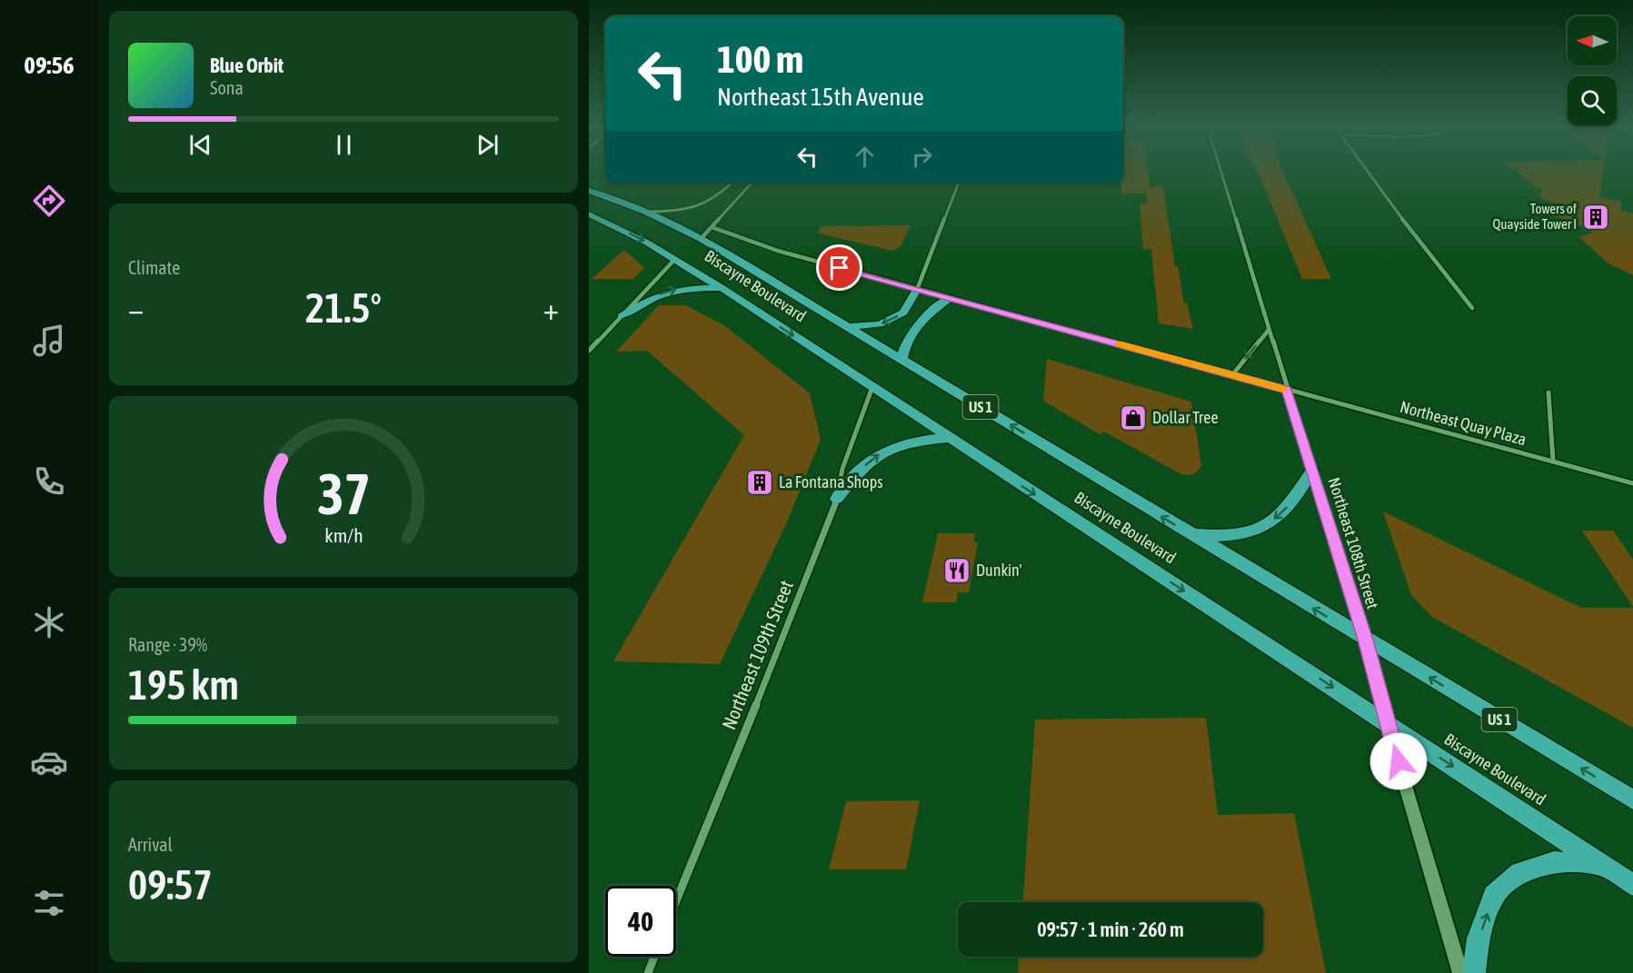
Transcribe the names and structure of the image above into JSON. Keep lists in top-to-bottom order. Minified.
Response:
{"streets":{"main road":["Biscayne Boulevard","US 1"],"street":["Northeast Quay Plaza","Northeast 108th Street","Northeast 109th Street"]},"crossings":[["Biscayne Boulevard","Northeast 108th Street"],["Biscayne Boulevard","Northeast 109th Street"],["Northeast Quay Plaza","Northeast 108th Street"]],"places":{"building":["Towers of Quayside Tower I","La Fontana Shops"],"shop":["Dollar Tree"],"restaurant":["Dunkin'"]},"north":"left","page":{"tabs":"09:56","turn":["100 m","Northeast 15th Avenue"],"song":["Blue Orbit","Sona"],"tile":["Climate",["Range · 39%","195 km"],["Arrival","09:57"]],"heat":["−","21.5°","+"],"limit":"40","trip":"09:57 · 1 min · 260 m","gauge":["37","km/h"]}}
